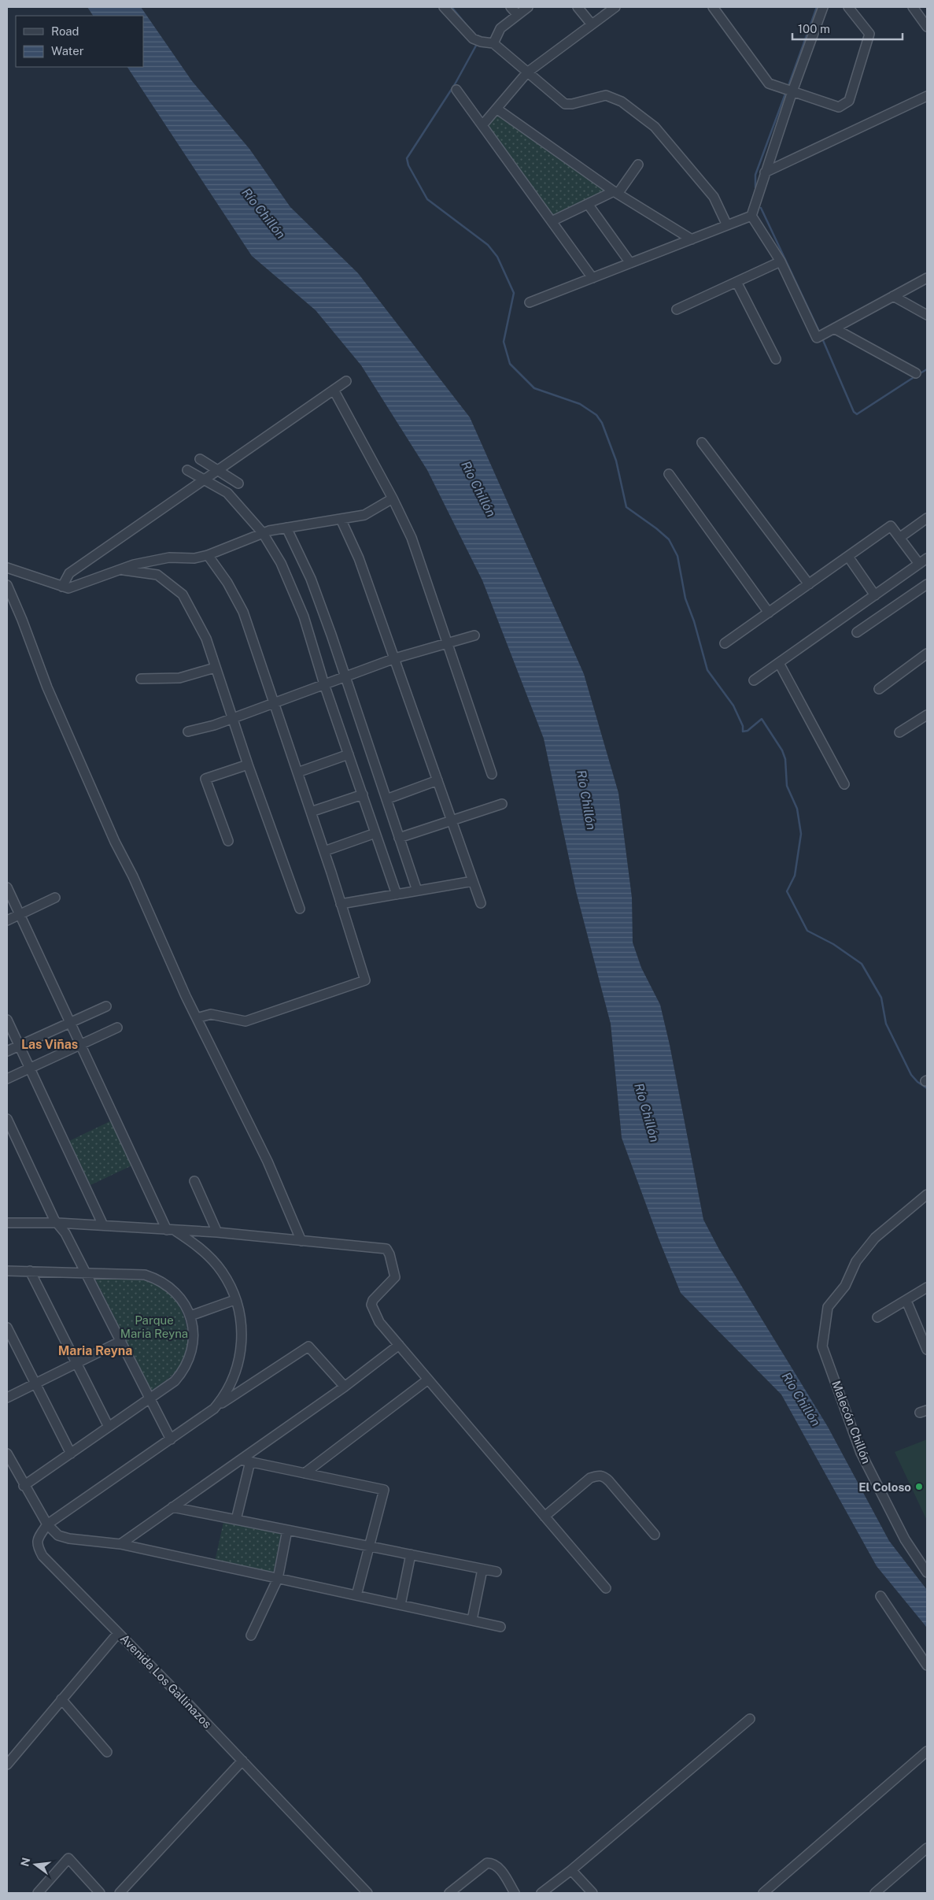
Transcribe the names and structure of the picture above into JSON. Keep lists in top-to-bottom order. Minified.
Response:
{"streets":{"street":["Malecón Chillón","Avenida Los Gallinazos"]},"districts":["Las Viñas","Maria Reyna"],"water":["Río Chillón"],"parks":["Parque Maria Reyna"],"places":["El Coloso"],"legend":["Road","Water"],"scale_bar":"100 m","north":"left"}
